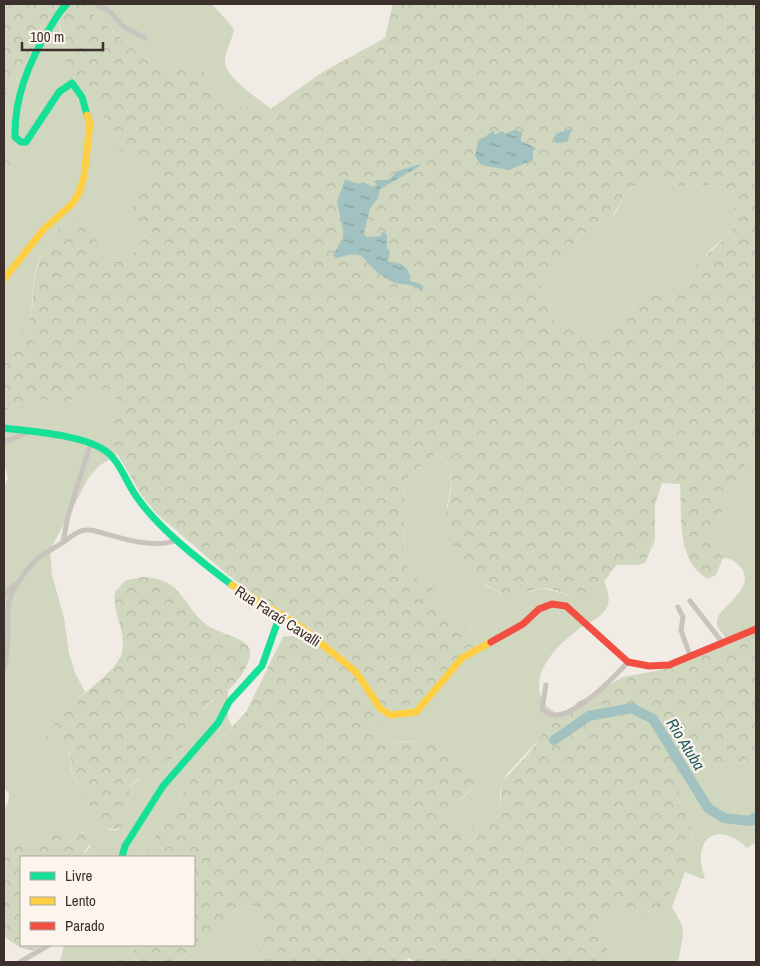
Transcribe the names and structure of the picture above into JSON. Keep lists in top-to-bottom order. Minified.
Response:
{"streets":{"street":["Rua Faraó Cavalli"]},"water":["Rio Atuba"],"legend":["Livre","Lento","Parado"],"scale_bar":"100 m"}
